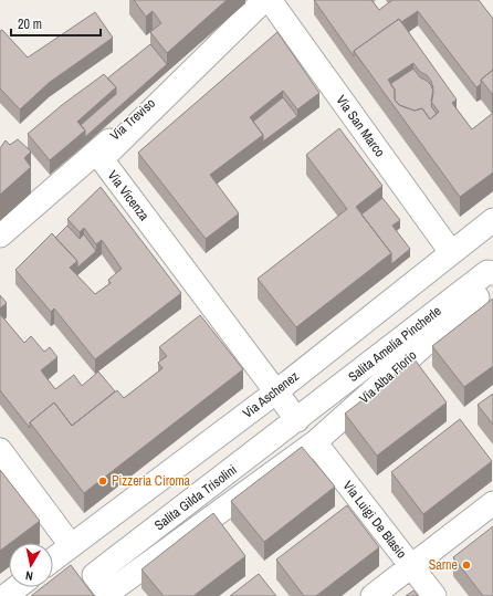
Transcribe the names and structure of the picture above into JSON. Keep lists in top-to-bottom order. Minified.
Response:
{"streets":{"street":["Via Treviso","Via San Marco","Via Vicenza","Salita Amelia Pincherle","Via Alba Florio","Via Aschenez","Salita Gilda Trisolini","Via Luigi De Blasio"]},"crossings":[["Via Treviso","Via Vicenza"],["Via San Marco","Via Aschenez"],["Via Vicenza","Salita Amelia Pincherle"],["Via Vicenza","Via Aschenez"],["Via Vicenza","Salita Gilda Trisolini"],["Salita Amelia Pincherle","Salita Gilda Trisolini"],["Via Alba Florio","Salita Gilda Trisolini"],["Via Alba Florio","Via Luigi De Blasio"]],"places":["Pizzeria Ciroma","Sarne"],"scale_bar":"20 m","north":"bottom"}
